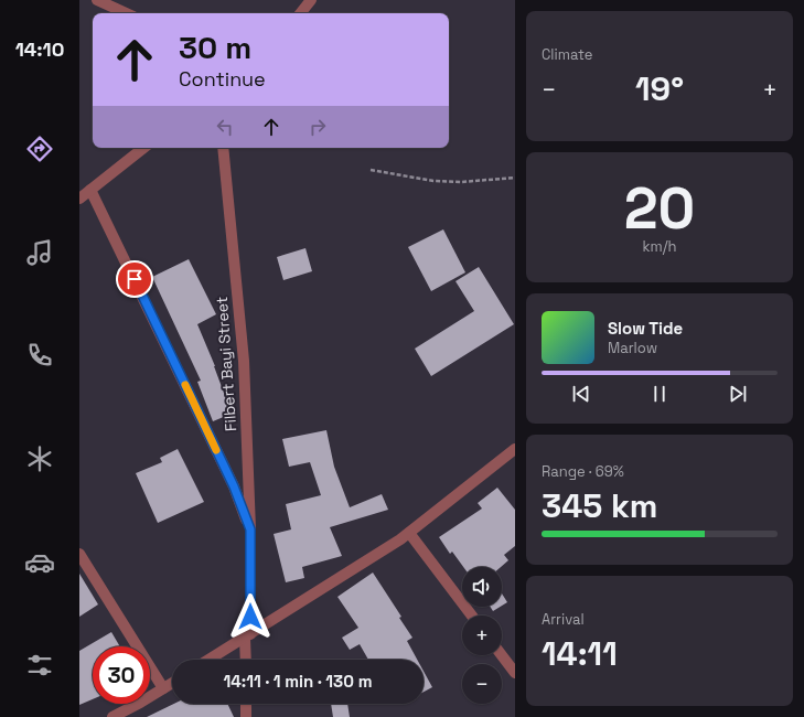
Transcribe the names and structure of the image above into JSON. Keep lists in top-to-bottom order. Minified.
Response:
{"streets":{"street":["Filbert Bayi Street"]},"page":{"tabs":"14:10","tile":["Climate",["20","km/h"],["Range · 69%","345 km"],["Arrival","14:11"]],"turn":["30 m","Continue"],"heat":["−","19°","+"],"song":["Slow Tide","Marlow"],"map_buttons":["+","−"],"limit":"30","trip":"14:11 · 1 min · 130 m"}}
